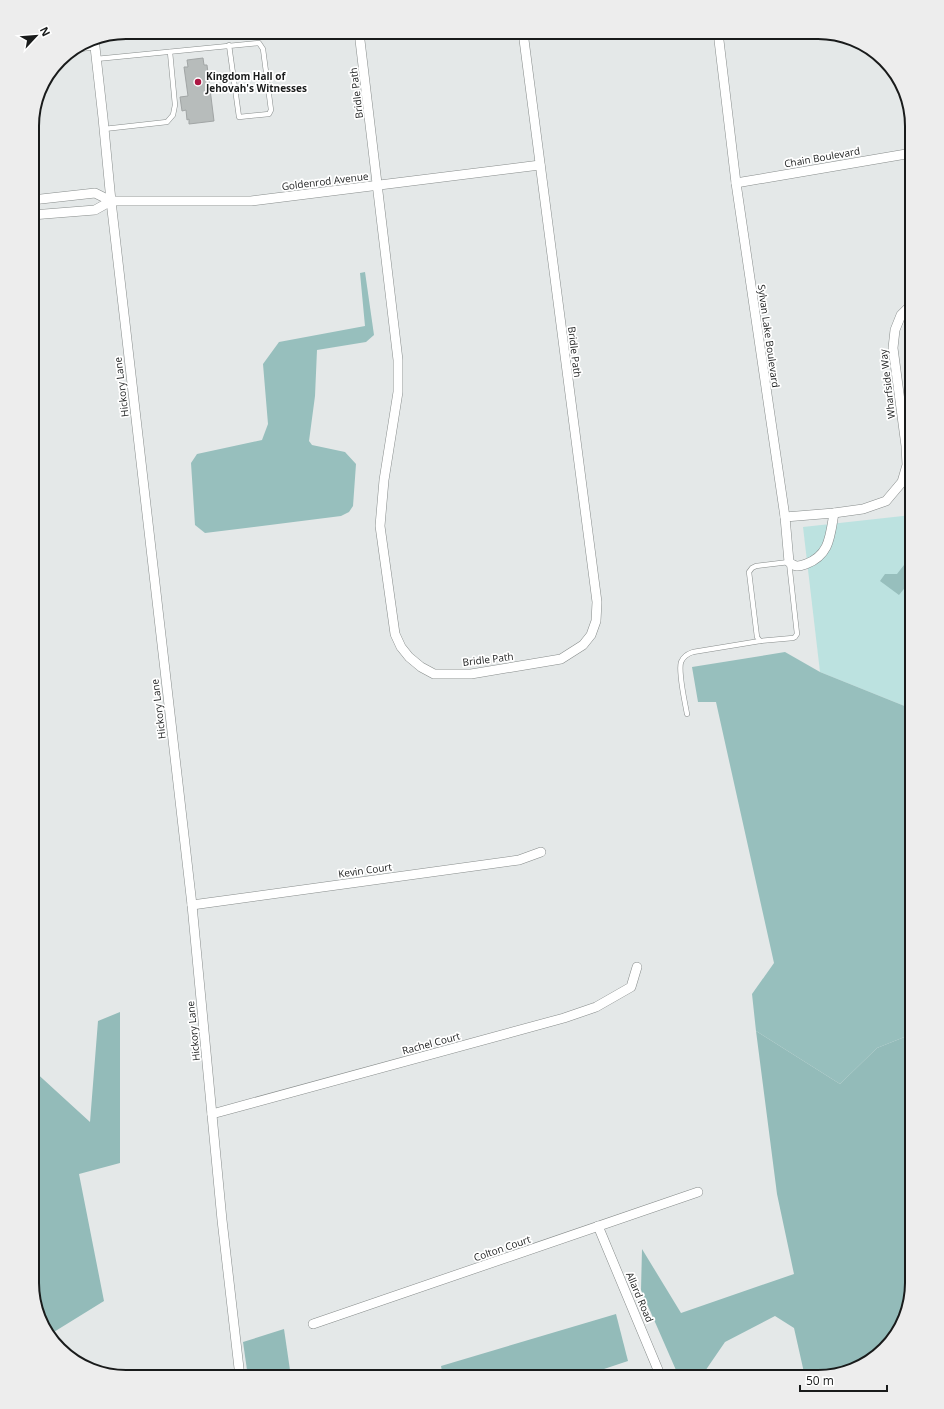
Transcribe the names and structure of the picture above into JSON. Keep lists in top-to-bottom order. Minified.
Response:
{"streets":{"street":["Bridle Path","Chain Boulevard","Goldenrod Avenue","Sylvan Lake Boulevard","Wharfside Way","Hickory Lane","Kevin Court","Rachel Court","Colton Court","Allard Road"]},"crossings":[["Bridle Path","Goldenrod Avenue"],["Chain Boulevard","Sylvan Lake Boulevard"],["Goldenrod Avenue","Hickory Lane"],["Sylvan Lake Boulevard","Wharfside Way"],["Hickory Lane","Kevin Court"],["Hickory Lane","Rachel Court"],["Colton Court","Allard Road"]],"places":["Kingdom Hall of Jehovah's Witnesses"],"scale_bar":"50 m","north":"top right"}
